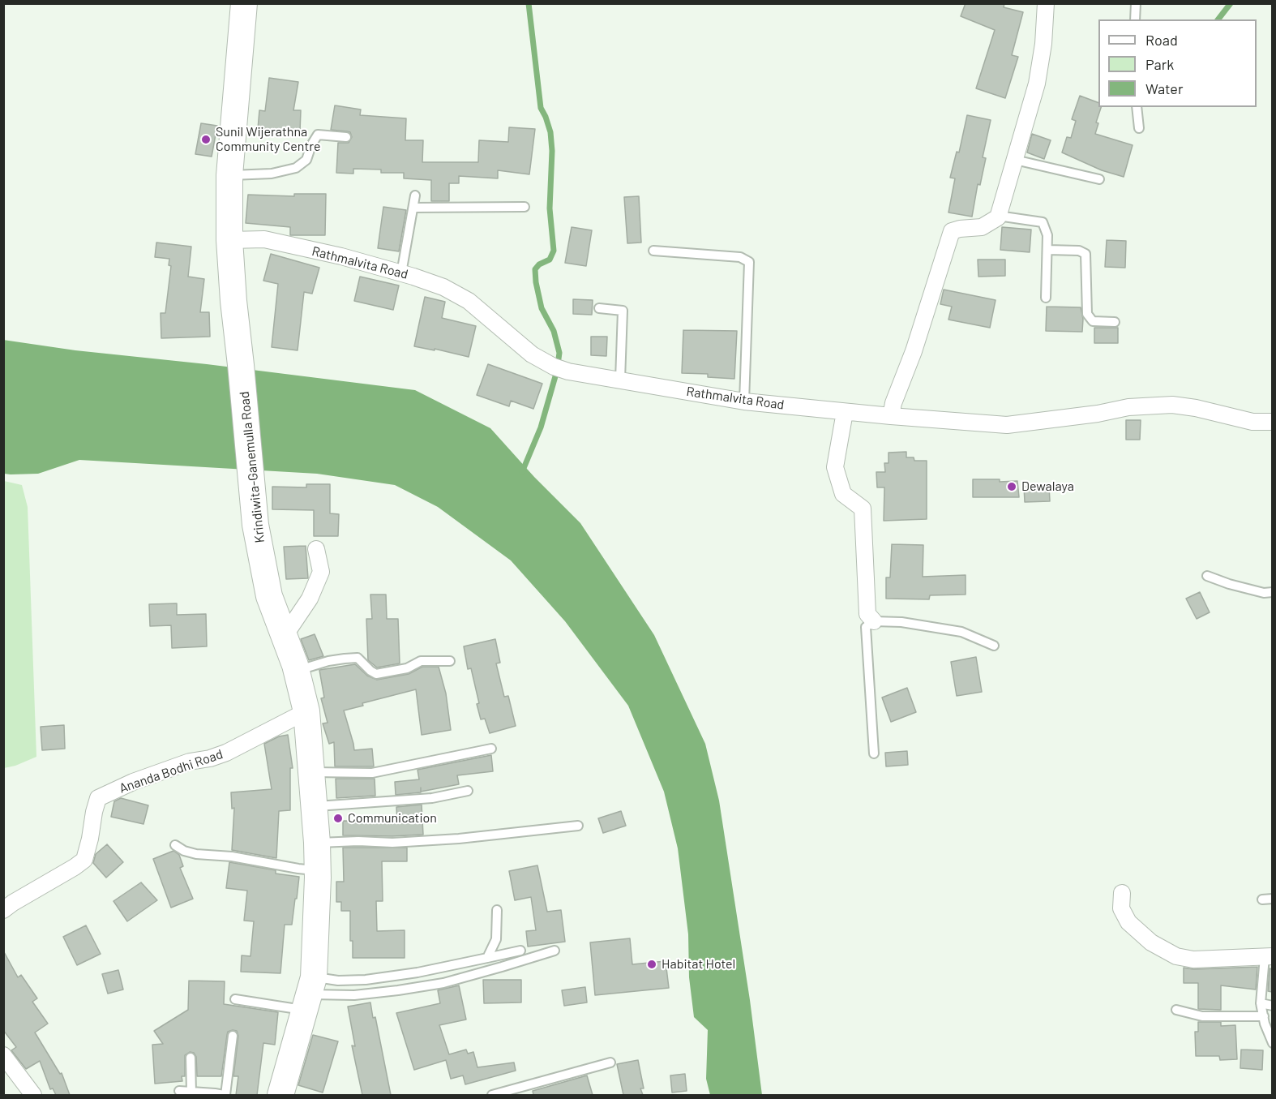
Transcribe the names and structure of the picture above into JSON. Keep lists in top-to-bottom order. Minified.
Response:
{"streets":{"main road":["Krindiwita-Ganemulla Road"],"street":["Rathmalvita Road","Ananda Bodhi Road"]},"crossings":[["Rathmalvita Road","Krindiwita-Ganemulla Road"],["Krindiwita-Ganemulla Road","Ananda Bodhi Road"]],"places":["Sunil Wijerathna Community Centre","Dewalaya","Communication","Habitat Hotel"],"legend":["Road","Park","Water"]}
